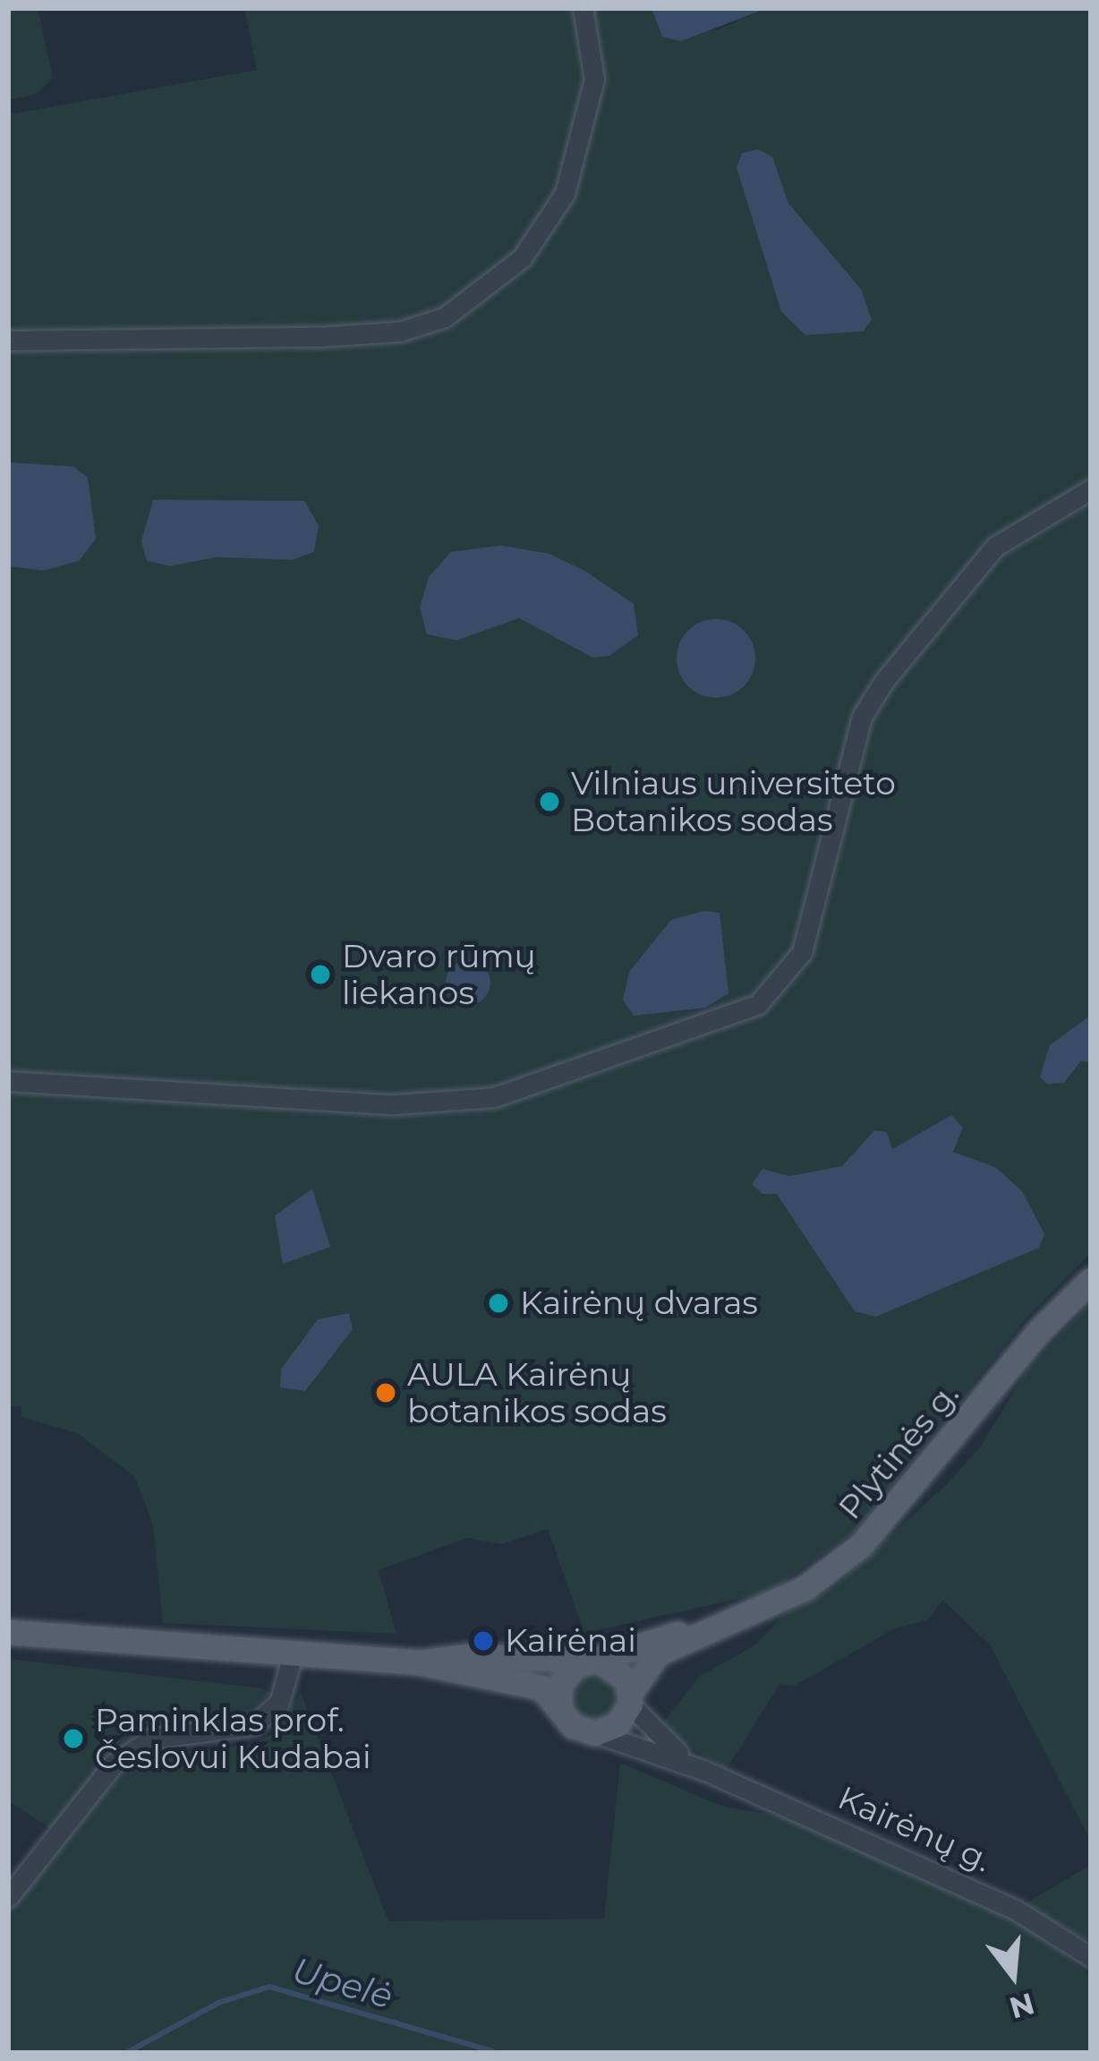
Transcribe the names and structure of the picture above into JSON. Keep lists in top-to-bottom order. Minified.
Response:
{"streets":{"main road":["Plytinės g."],"street":["Kairėnų g."]},"crossings":[["Plytinės g.","Kairėnų g."]],"water":["Upelė"],"places":["Vilniaus universiteto Botanikos sodas","Dvaro rūmų liekanos","Kairėnų dvaras","AULA Kairėnų botanikos sodas","Kairėnai","Paminklas prof. Česlovui Kudabai"],"north":"bottom"}
